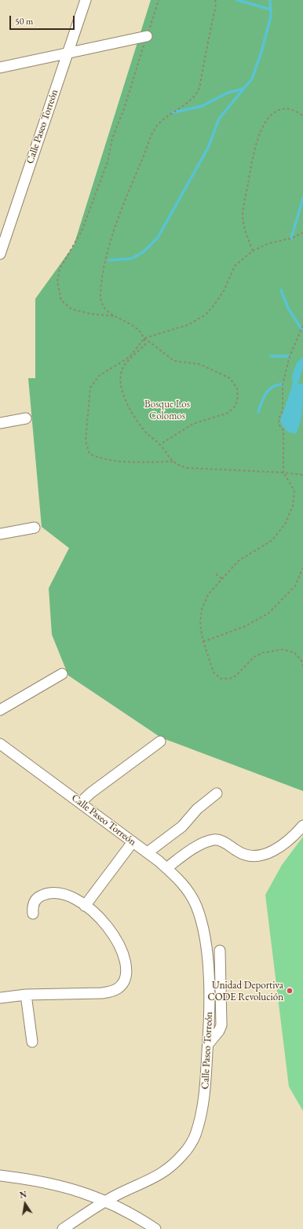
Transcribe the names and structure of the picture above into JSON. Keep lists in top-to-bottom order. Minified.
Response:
{"streets":{"street":["Calle Paseo Torreón"]},"parks":["Bosque Los Colomos"],"places":["Unidad Deportiva CODE Revolución"],"scale_bar":"50 m","north":"top"}
